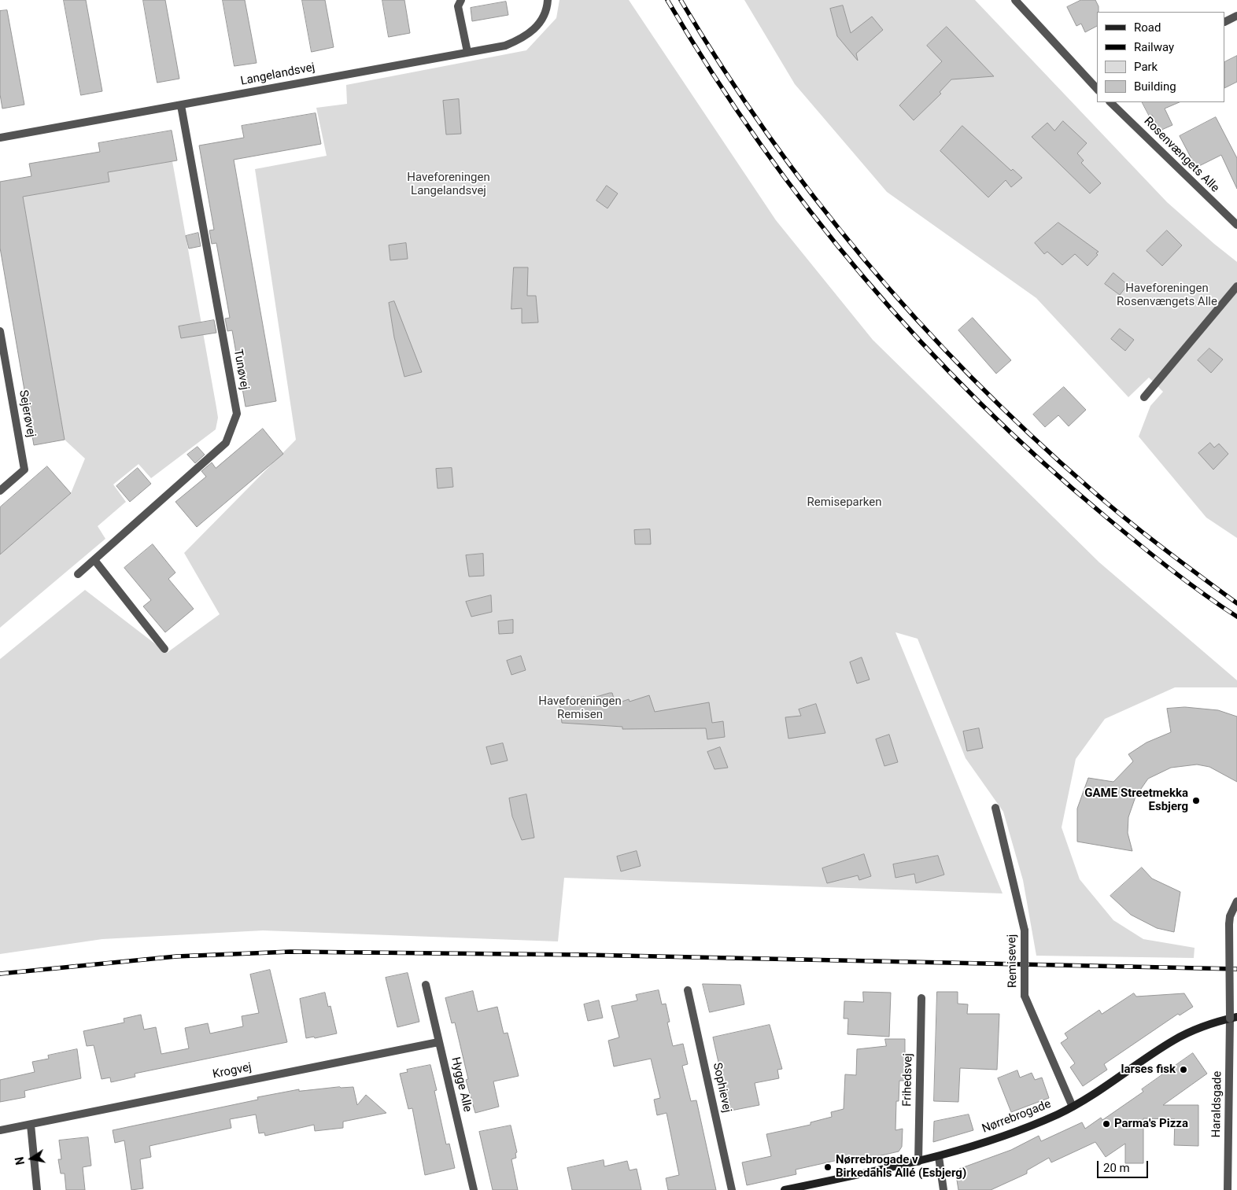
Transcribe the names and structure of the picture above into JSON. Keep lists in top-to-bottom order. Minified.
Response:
{"streets":{"street":["Langelandsvej","Rosenvængets Alle","Tunøvej","Sejerøvej","Remisevej","Krogvej","Frihedsvej","Hygge Alle","Sophievej","Haraldsgade","Nørrebrogade"]},"crossings":[["Langelandsvej","Tunøvej"],["Remisevej","Nørrebrogade"],["Krogvej","Hygge Alle"],["Frihedsvej","Nørrebrogade"],["Haraldsgade","Nørrebrogade"]],"parks":["Haveforeningen Langelandsvej","Haveforeningen Rosenvængets Alle","Remiseparken","Haveforeningen Remisen"],"places":["GAME Streetmekka Esbjerg","larses fisk","Parma's Pizza","Nørrebrogade v Birkedahls Allé (Esbjerg)"],"legend":["Road","Railway","Park","Building"],"scale_bar":"20 m","north":"left"}
